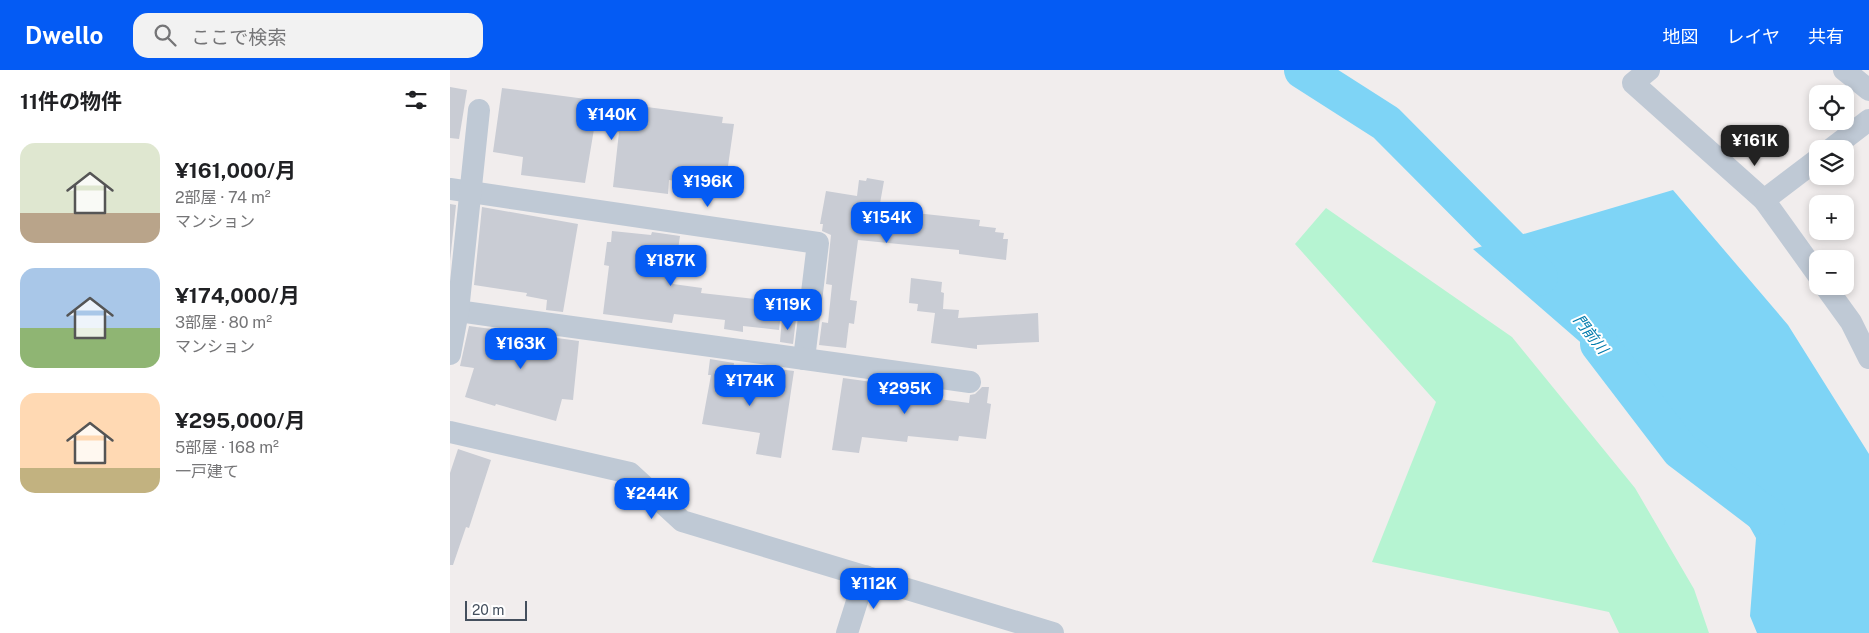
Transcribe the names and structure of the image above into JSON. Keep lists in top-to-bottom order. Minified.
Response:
{"water":["門前川"],"scale_bar":"20 m","page":{"header":"Dwello","search":"ここで検索","nav":["地図","レイヤ","共有"],"heading":"11件の物件","map_buttons":["+","−"],"price":["¥140K","¥161K","¥196K","¥154K","¥187K","¥119K","¥163K","¥174K","¥295K","¥244K","¥112K"],"list":[{"name":"¥161,000/月","note":"2部屋 · 74 m² · マンション"},{"name":"¥174,000/月","note":"3部屋 · 80 m² · マンション"},{"name":"¥295,000/月","note":"5部屋 · 168 m² · 一戸建て"}],"scale":"20 m"}}
